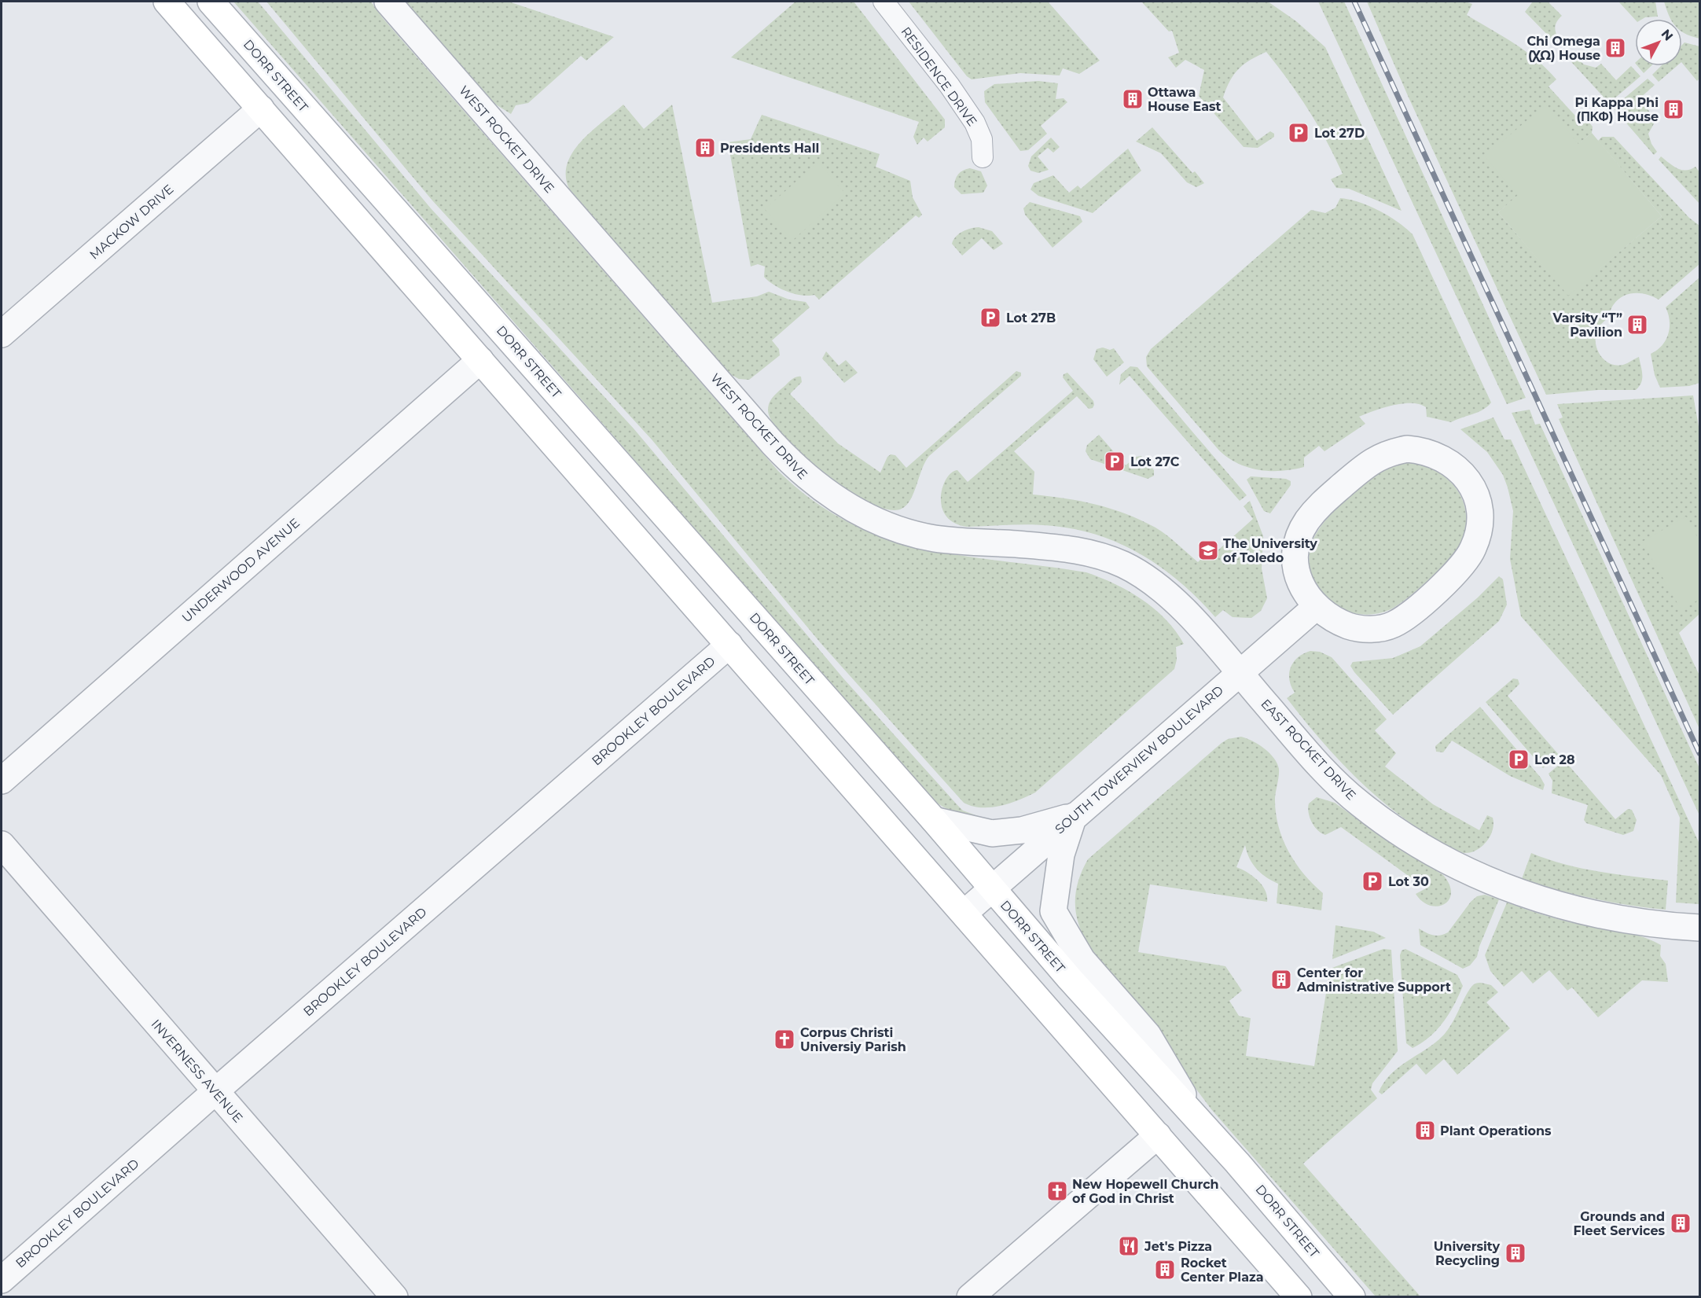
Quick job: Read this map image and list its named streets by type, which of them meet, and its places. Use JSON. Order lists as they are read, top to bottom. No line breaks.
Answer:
{"streets":{"main road":["DORR STREET"],"street":["RESIDENCE DRIVE","WEST ROCKET DRIVE","MACKOW DRIVE","UNDERWOOD AVENUE","BROOKLEY BOULEVARD","EAST ROCKET DRIVE","SOUTH TOWERVIEW BOULEVARD","INVERNESS AVENUE"]},"crossings":[["DORR STREET","SOUTH TOWERVIEW BOULEVARD"],["WEST ROCKET DRIVE","EAST ROCKET DRIVE"],["WEST ROCKET DRIVE","SOUTH TOWERVIEW BOULEVARD"],["BROOKLEY BOULEVARD","INVERNESS AVENUE"],["EAST ROCKET DRIVE","SOUTH TOWERVIEW BOULEVARD"]],"places":{"building":["Chi Omega (ΧΩ) House","Ottawa House East","Pi Kappa Phi (ΠΚΦ) House","Presidents Hall","Varsity “T” Pavilion","Center for Administrative Support","Plant Operations","Grounds and Fleet Services","University Recycling","Rocket Center Plaza"],"parking":["Lot 27D","Lot 27B","Lot 27C","Lot 28","Lot 30"],"school or university":["The University of Toledo"],"church":["Corpus Christi Universiy Parish","New Hopewell Church of God in Christ"],"restaurant":["Jet's Pizza"]},"north":"top right"}
